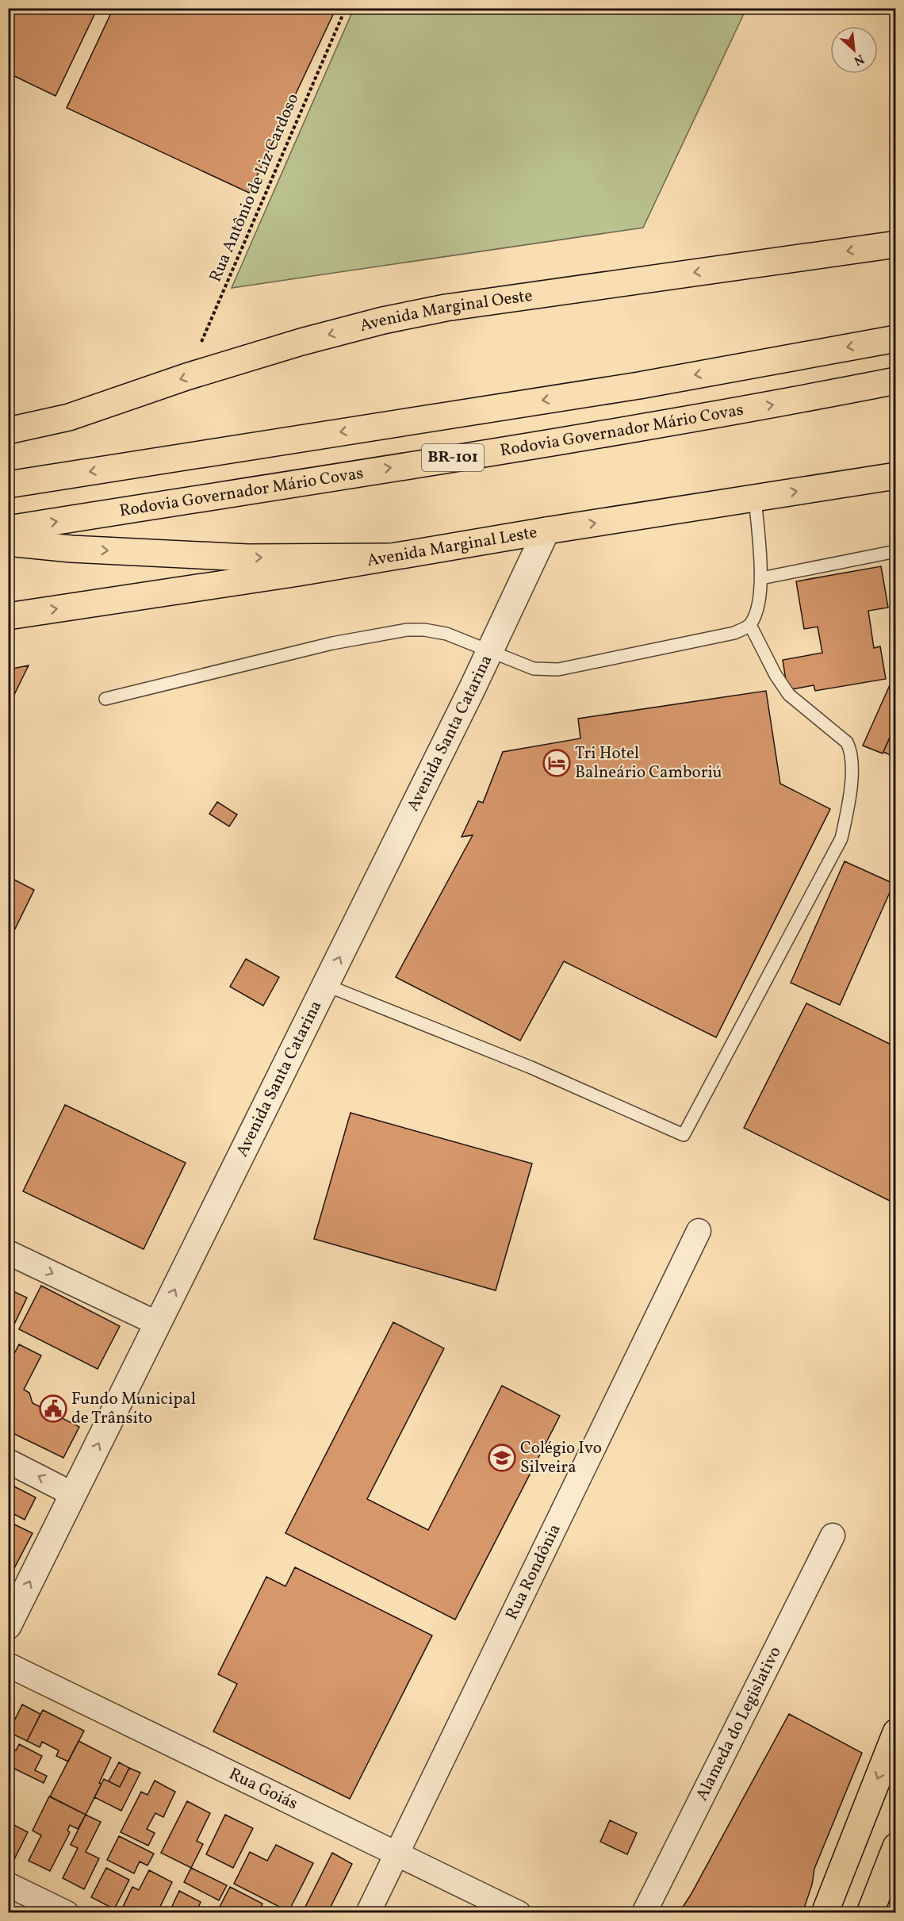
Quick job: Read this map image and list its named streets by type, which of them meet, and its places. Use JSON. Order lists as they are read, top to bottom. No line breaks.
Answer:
{"streets":{"main road":["Avenida Marginal Oeste","Rodovia Governador Mário Covas","BR-101","Avenida Marginal Leste"],"street":["Avenida Santa Catarina","Rua Rondônia","Alameda do Legislativo","Rua Goiás"],"path":["Rua Antônio de Liz Cardoso"]},"crossings":[["Rua Antônio de Liz Cardoso","Avenida Marginal Oeste"],["Avenida Marginal Leste","Avenida Santa Catarina"],["Rua Rondônia","Rua Goiás"]],"one_way":["Avenida Santa Catarina"],"places":{"hotel":["Tri Hotel Balneário Camboriú"],"public building":["Fundo Municipal de Trânsito"],"school or university":["Colégio Ivo Silveira"]},"north":"bottom right"}
